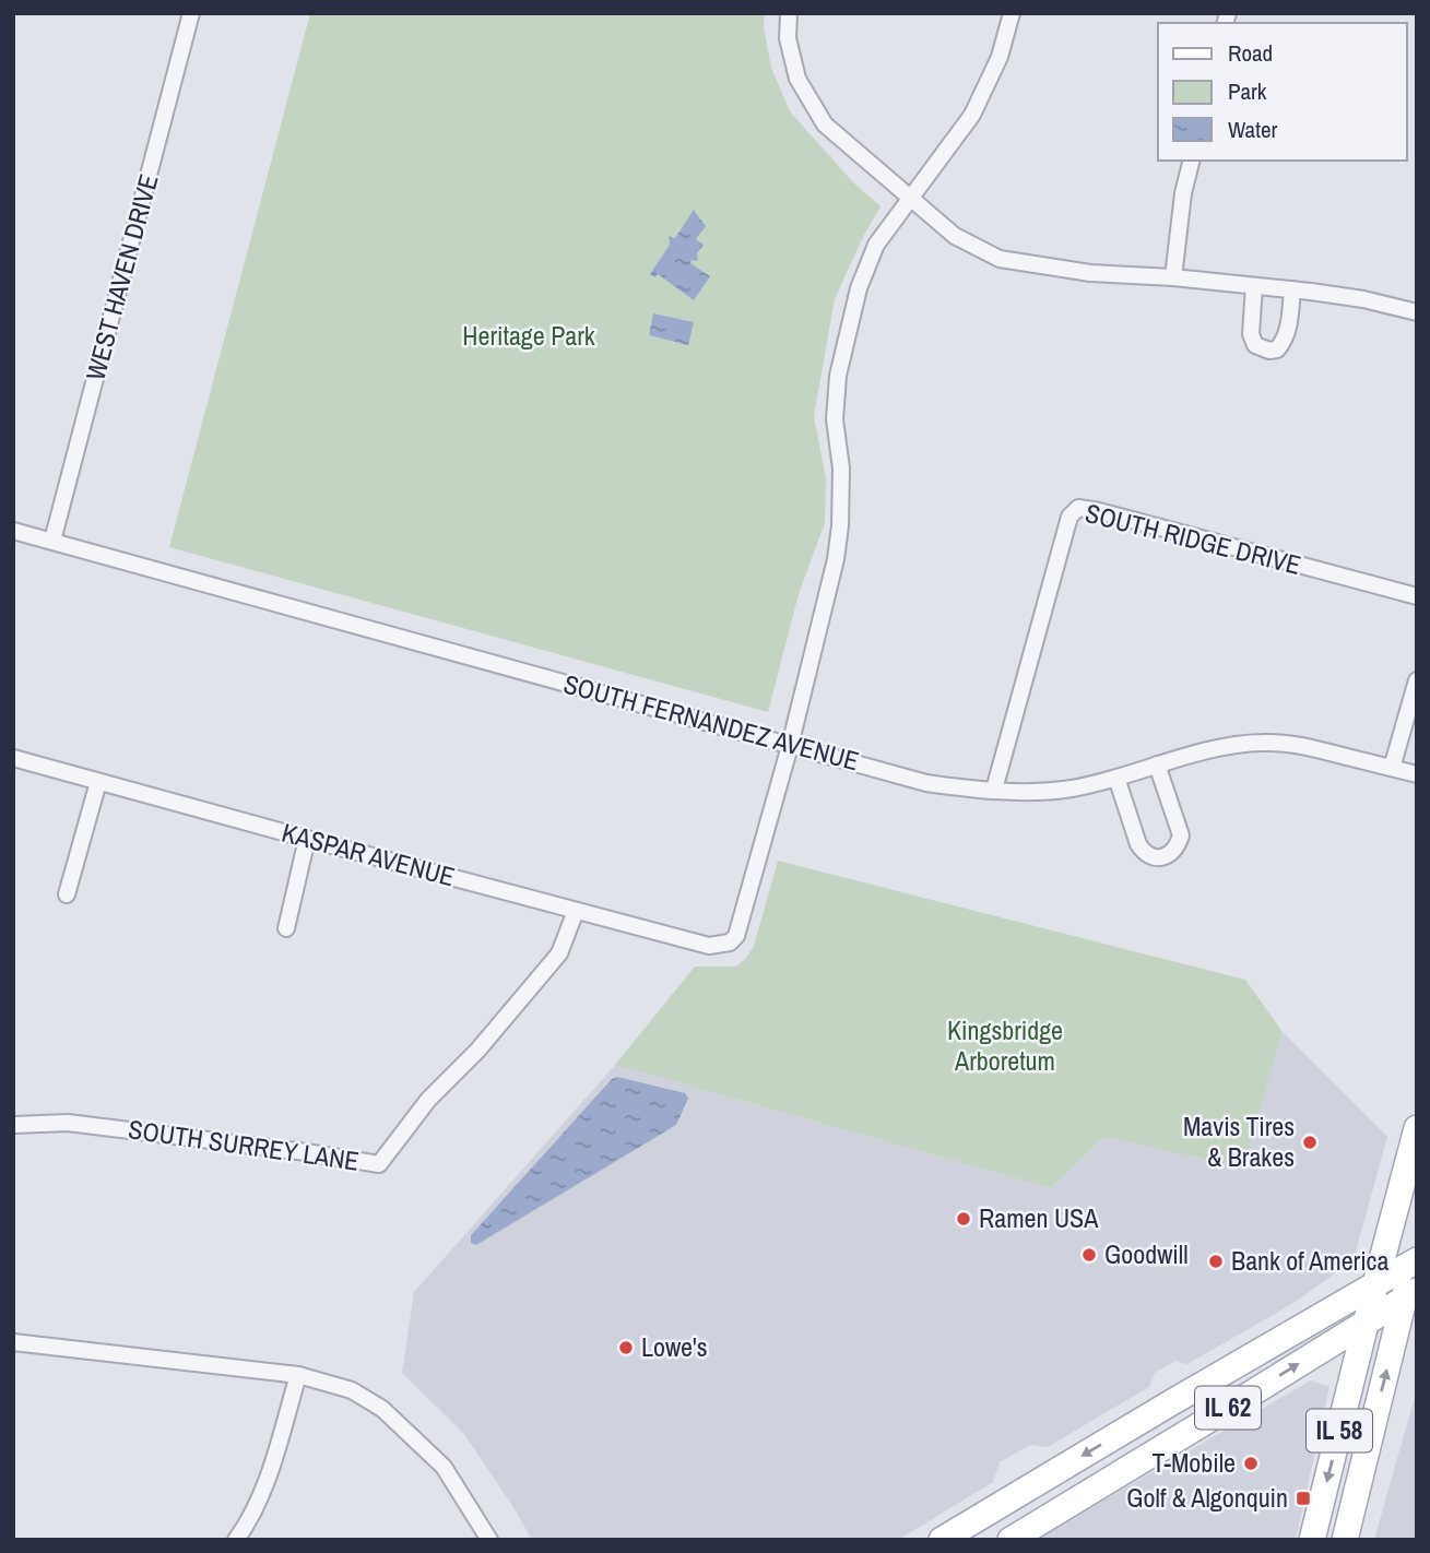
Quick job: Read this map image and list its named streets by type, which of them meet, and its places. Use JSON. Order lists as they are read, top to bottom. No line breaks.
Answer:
{"streets":{"main road":["IL 62","IL 58"],"street":["WEST HAVEN DRIVE","SOUTH RIDGE DRIVE","SOUTH FERNANDEZ AVENUE","KASPAR AVENUE","SOUTH SURREY LANE"]},"crossings":[["WEST HAVEN DRIVE","SOUTH FERNANDEZ AVENUE"],["SOUTH RIDGE DRIVE","SOUTH FERNANDEZ AVENUE"],["SOUTH FERNANDEZ AVENUE","KASPAR AVENUE"],["KASPAR AVENUE","SOUTH SURREY LANE"],["IL 62","IL 58"]],"parks":["Heritage Park","Kingsbridge Arboretum"],"places":{"other":["Mavis Tires & Brakes","Ramen USA","Goodwill","Bank of America","Lowe's","T-Mobile"],"transit":["Golf & Algonquin"]},"legend":["Road","Park","Water"]}
